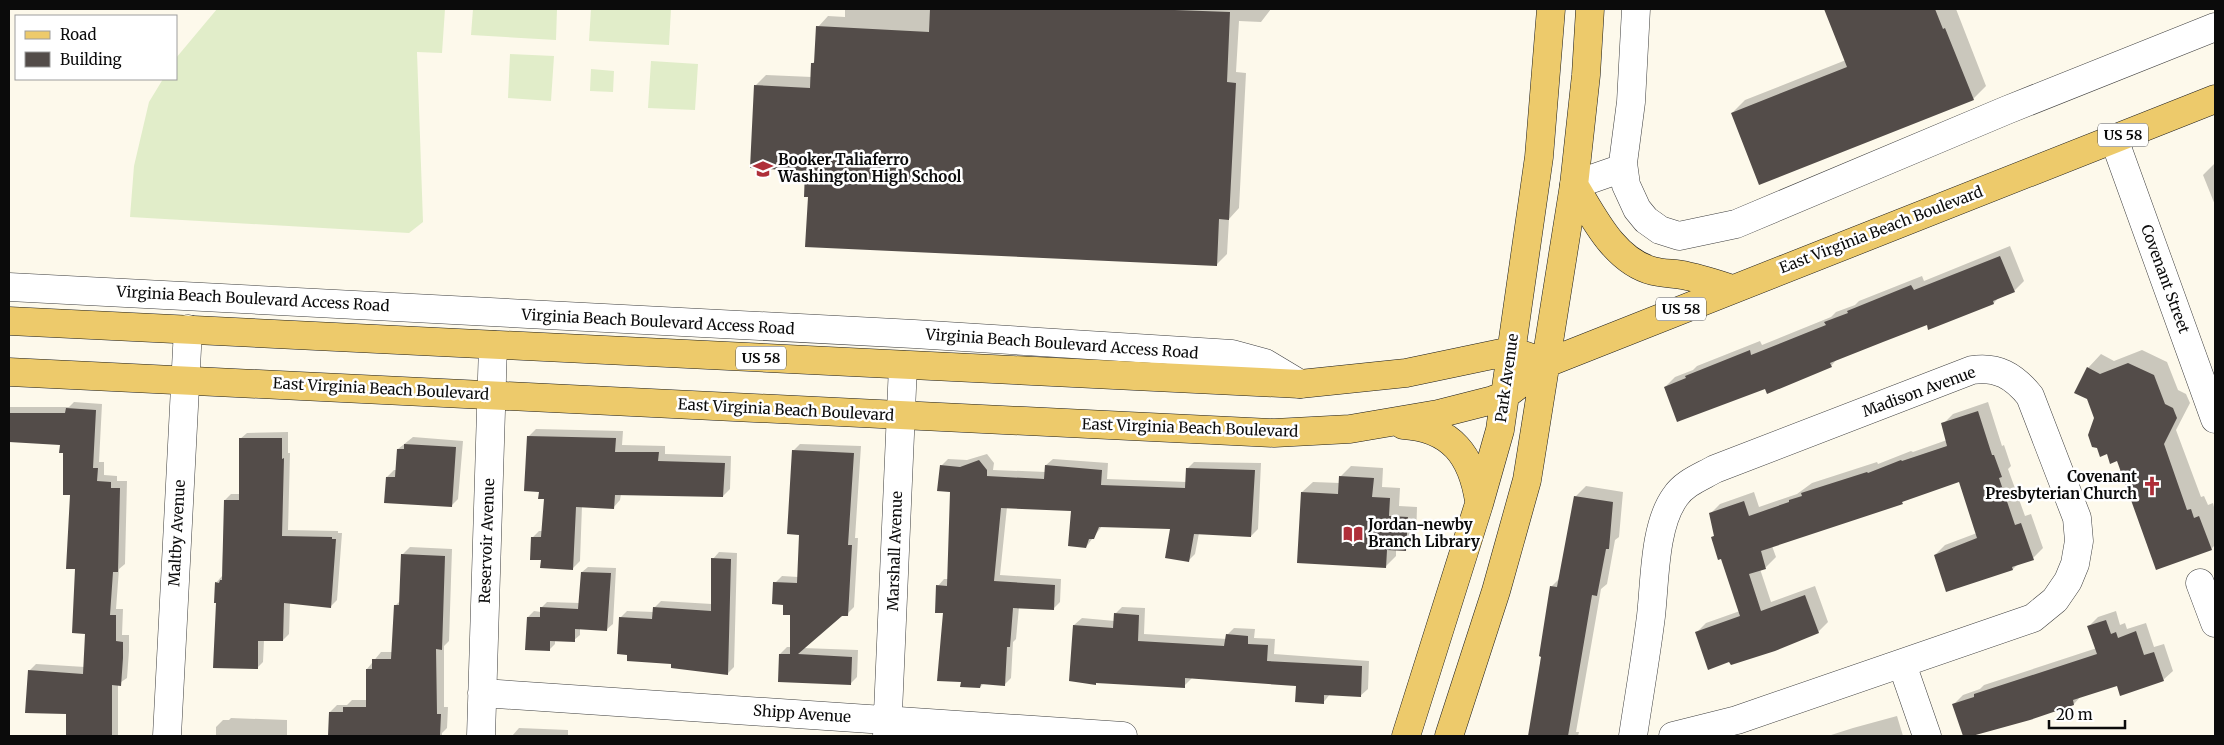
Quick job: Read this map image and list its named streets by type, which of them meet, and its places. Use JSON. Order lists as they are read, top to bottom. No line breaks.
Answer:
{"streets":{"main road":["US 58","East Virginia Beach Boulevard","Park Avenue"],"street":["Covenant Street","Virginia Beach Boulevard Access Road","Madison Avenue","Maltby Avenue","Reservoir Avenue","Marshall Avenue","Shipp Avenue"]},"crossings":[["US 58","Virginia Beach Boulevard Access Road"],["US 58","Park Avenue"],["US 58","Maltby Avenue"],["US 58","Reservoir Avenue"],["US 58","Marshall Avenue"],["East Virginia Beach Boulevard","Covenant Street"],["East Virginia Beach Boulevard","Park Avenue"],["East Virginia Beach Boulevard","Maltby Avenue"],["East Virginia Beach Boulevard","Reservoir Avenue"],["East Virginia Beach Boulevard","Marshall Avenue"],["Reservoir Avenue","Shipp Avenue"],["Marshall Avenue","Shipp Avenue"]],"places":{"school or university":["Booker Taliaferro Washington High School"],"church":["Covenant Presbyterian Church"],"library":["Jordan-newby Branch Library"]},"legend":["Road","Building"],"scale_bar":"20 m"}
